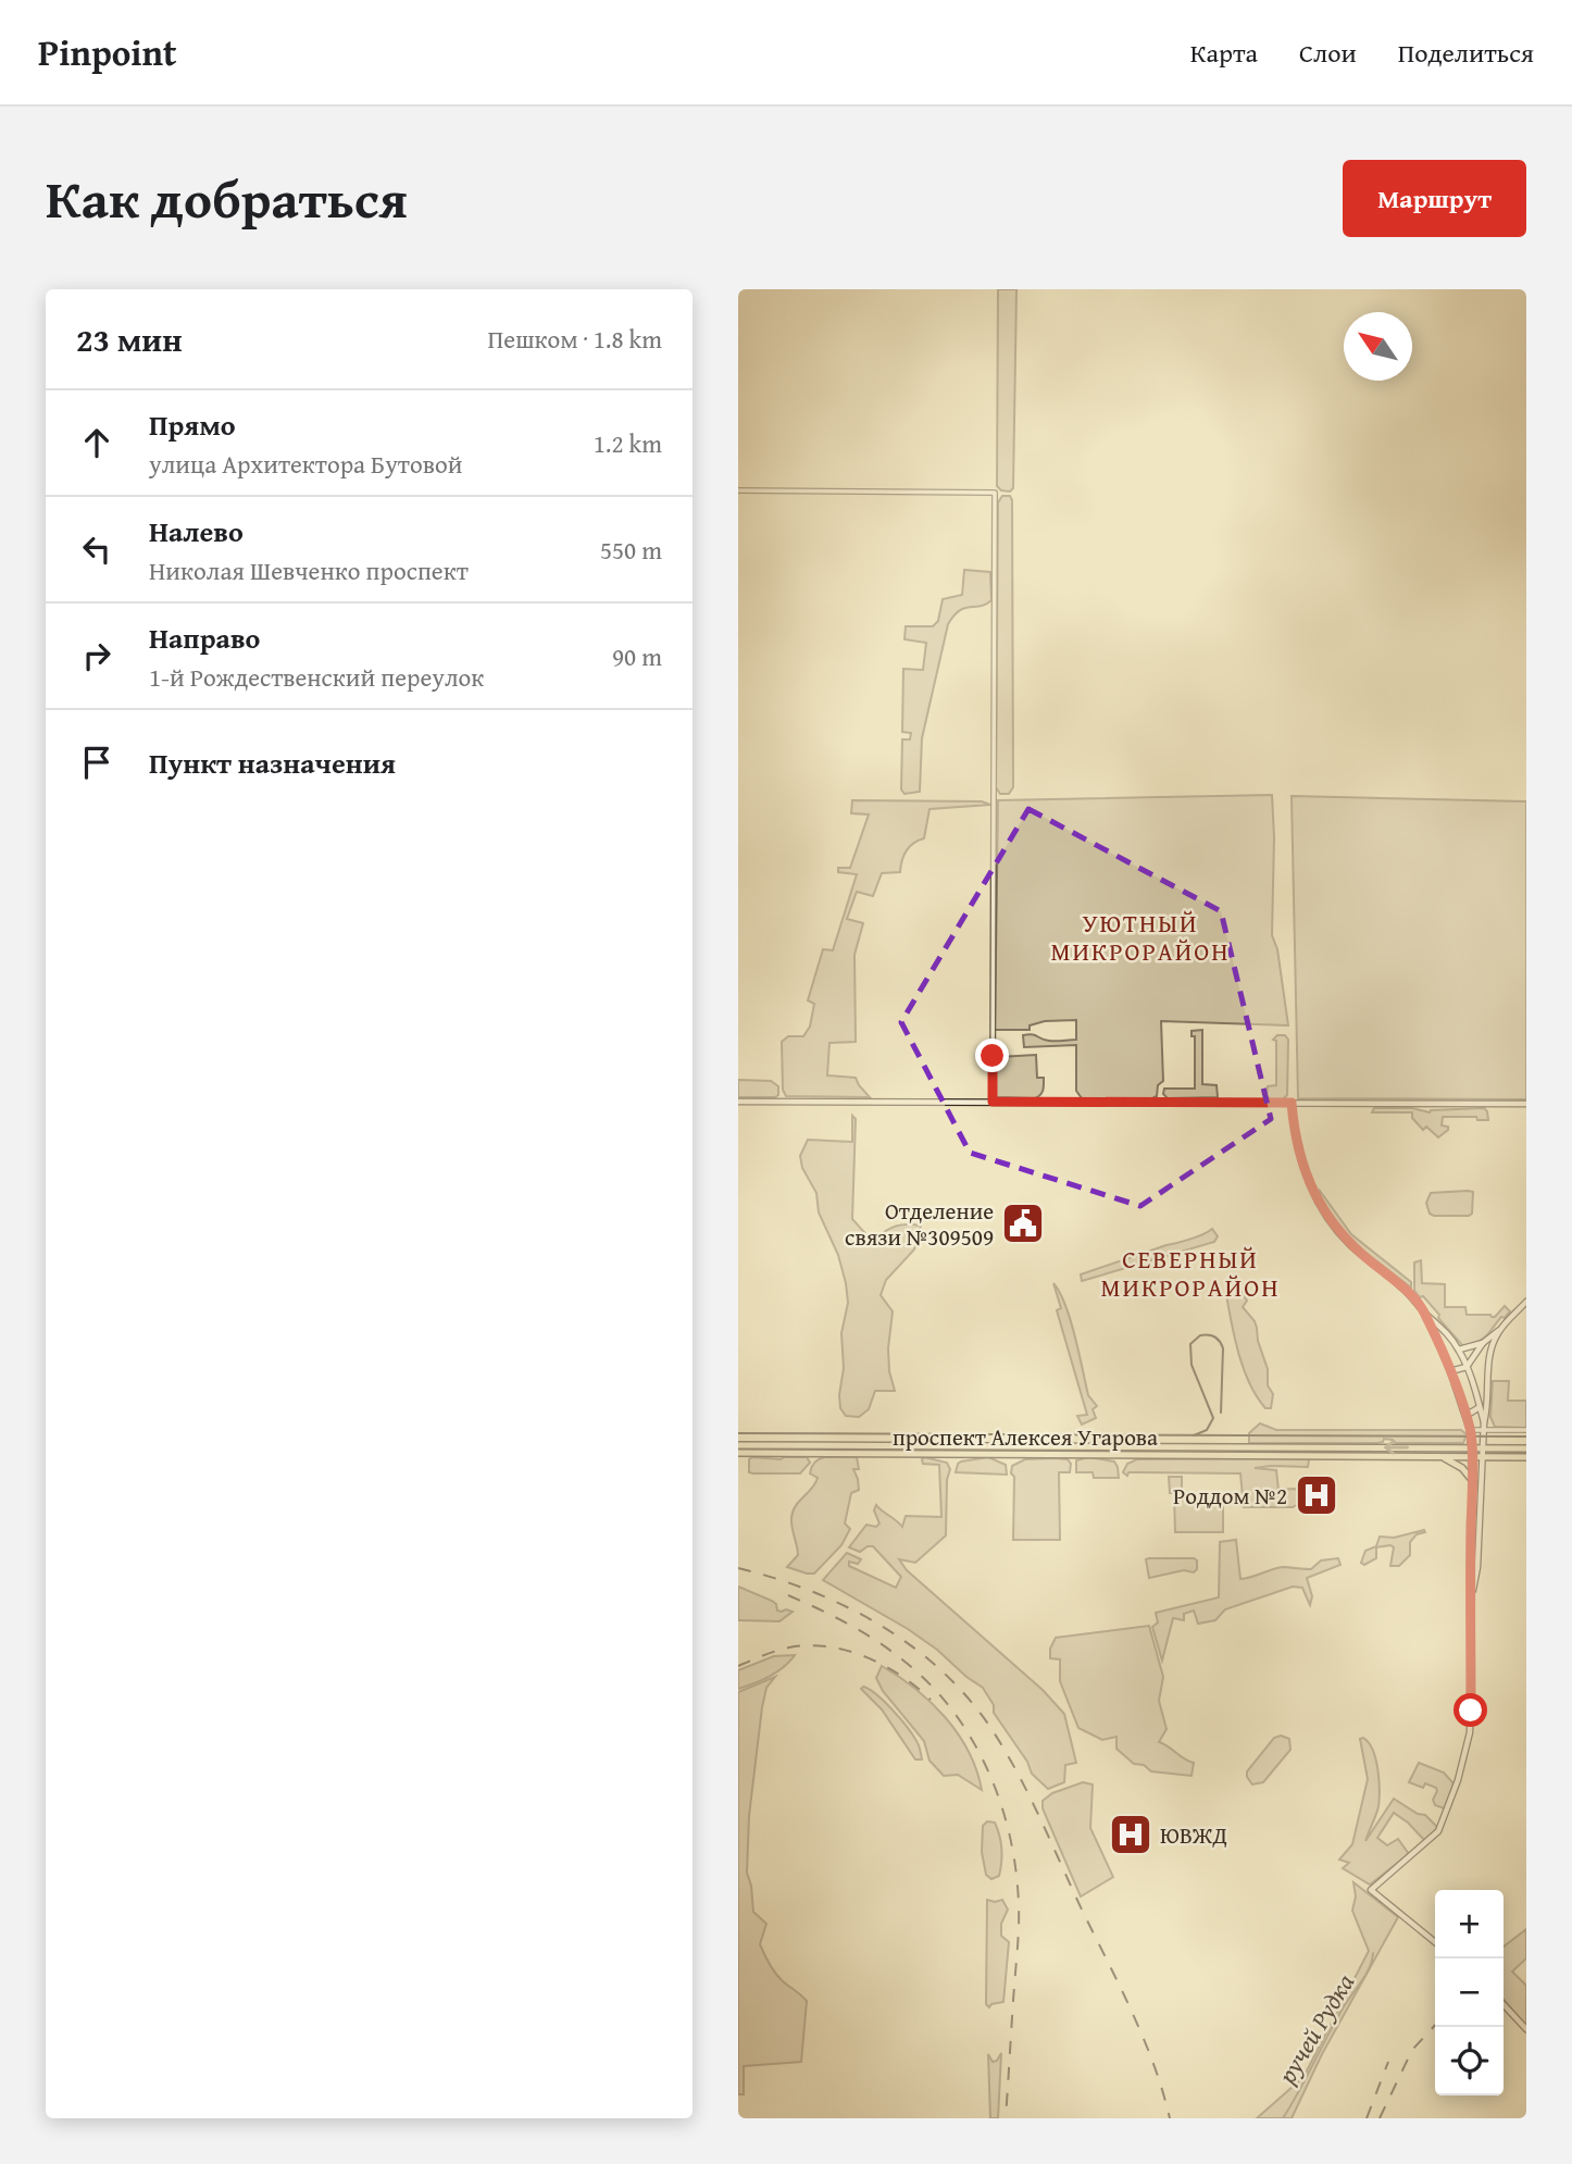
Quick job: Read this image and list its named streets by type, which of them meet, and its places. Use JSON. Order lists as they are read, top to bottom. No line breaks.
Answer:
{"streets":{"main road":["проспект Алексея Угарова"]},"districts":["УЮТНЫЙ МИКРОРАЙОН","СЕВЕРНЫЙ МИКРОРАЙОН"],"water":["ручей Рудка"],"places":{"public building":["Отделение связи №309509"],"hospital":["Роддом №2","ЮВЖД"]},"north":"top left","page":{"header":"Pinpoint","nav":["Карта","Слои","Поделиться"],"title":"Как добраться","buttons":"Маршрут","heading":["23 мин","Пешком · 1.8 km"],"list":[["Прямо","улица Архитектора Бутовой","1.2 km"],["Налево","Николая Шевченко проспект","550 m"],["Направо","1-й Рождественский переулок","90 m"],"Пункт назначения"],"map_buttons":["+","−"]}}
